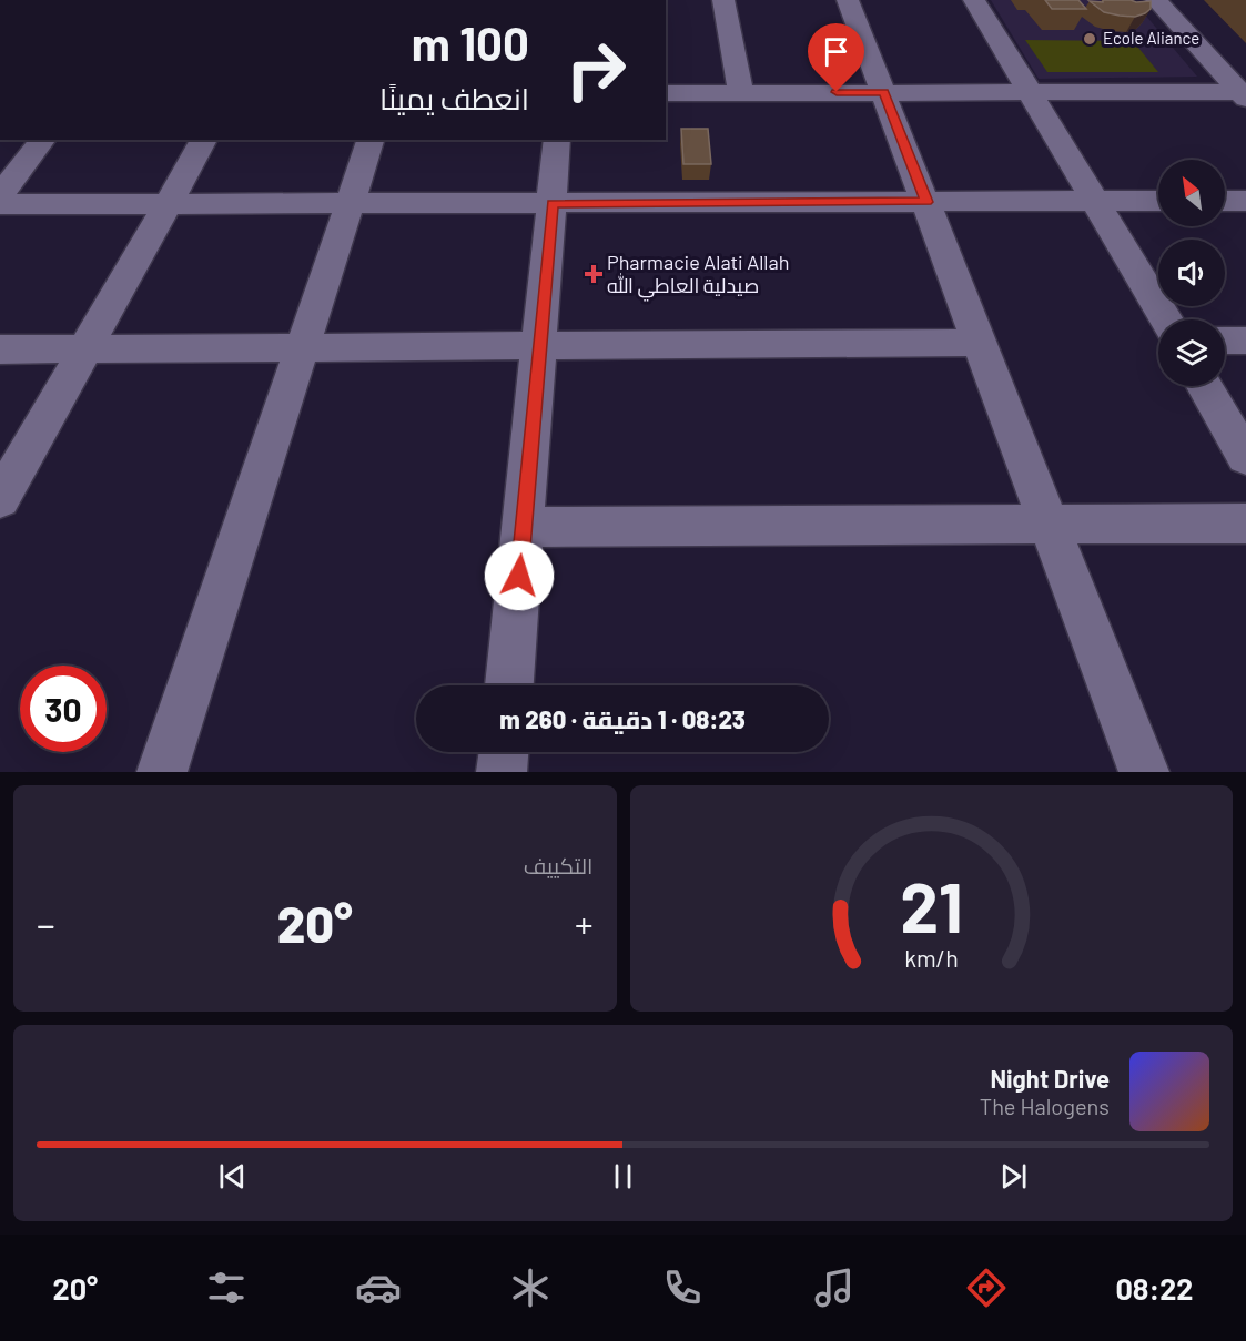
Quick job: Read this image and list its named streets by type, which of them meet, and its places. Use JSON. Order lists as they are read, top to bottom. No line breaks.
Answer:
{"places":{"other":["Ecole Aliance"],"health":["Pharmacie Alati Allah صيدلية العاطي الله"]},"north":"top left","page":{"turn":["100 m","انعطف يمينًا"],"limit":"30","trip":"08:23 · 1 دقيقة · 260 m","tile":"التكييف","heat":["−","20°","+"],"song":["Night Drive","The Halogens"],"tabs":["08:22","20°"],"gauge":["21","km/h"]}}
